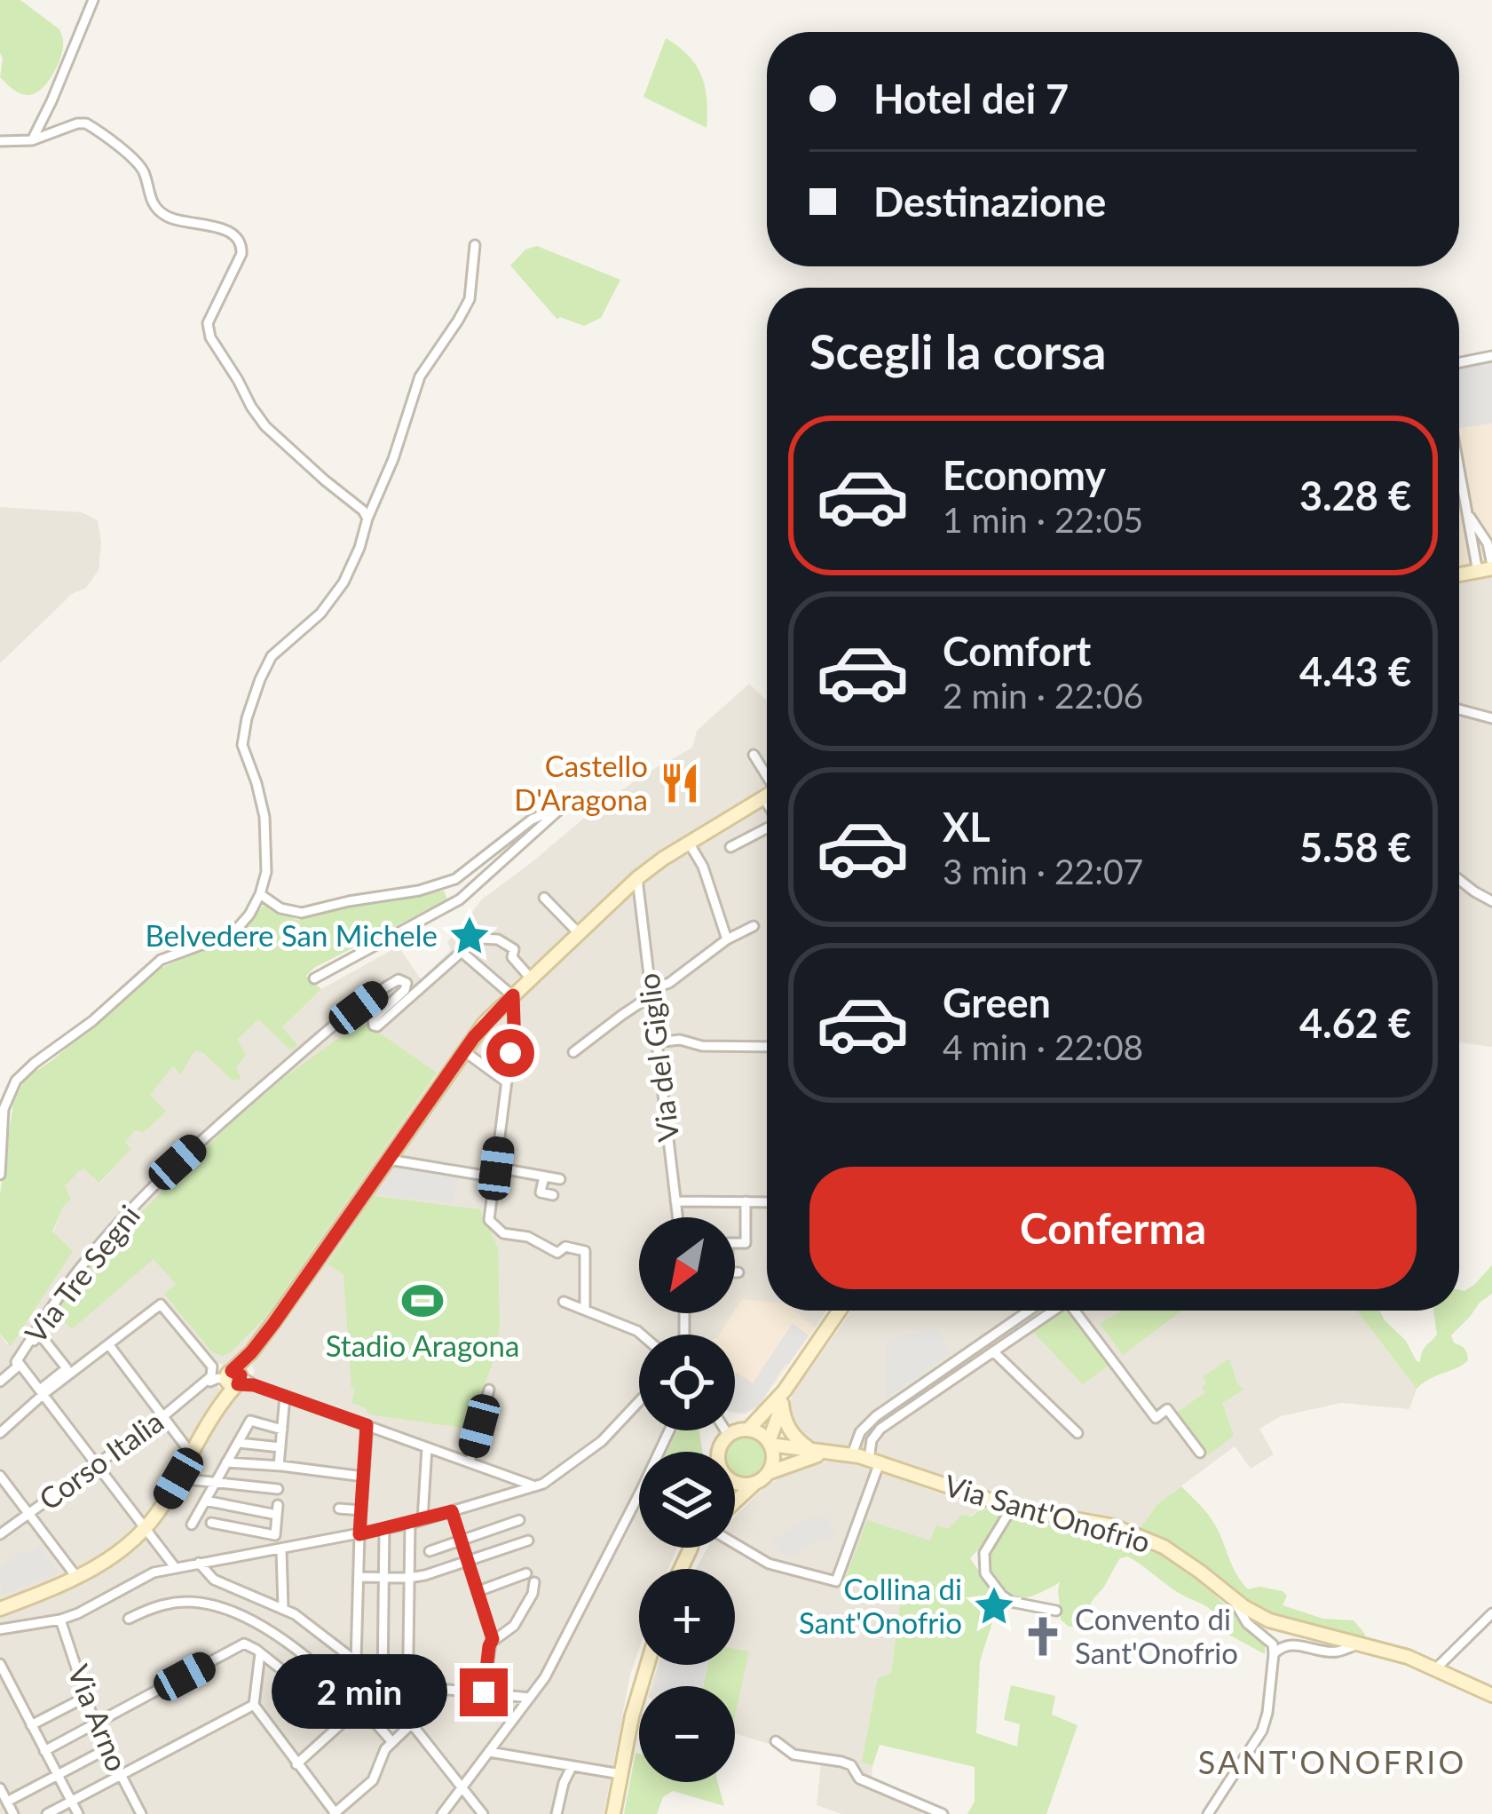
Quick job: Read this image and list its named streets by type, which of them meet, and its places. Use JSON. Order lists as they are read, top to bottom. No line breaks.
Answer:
{"streets":{"street":["Via del Giglio","Via Tre Segni","Corso Italia","Via Sant'Onofrio","Via Arno"]},"districts":["SANT'ONOFRIO"],"places":{"restaurant":["Castello D'Aragona"],"place":["Belvedere San Michele","Collina di Sant'Onofrio"],"sports":["Stadio Aragona"],"church":["Convento di Sant'Onofrio"]},"north":"bottom left","page":{"banner":["Hotel dei 7","Destinazione"],"heading":"Scegli la corsa","list":[{"name":"Economy","note":"1 min · 22:05","value":"3.28 €"},{"name":"Comfort","note":"2 min · 22:06","value":"4.43 €"},{"name":"XL","note":"3 min · 22:07","value":"5.58 €"},{"name":"Green","note":"4 min · 22:08","value":"4.62 €"}],"buttons":"Conferma","map_buttons":["+","−"],"bubble":"2 min"}}
